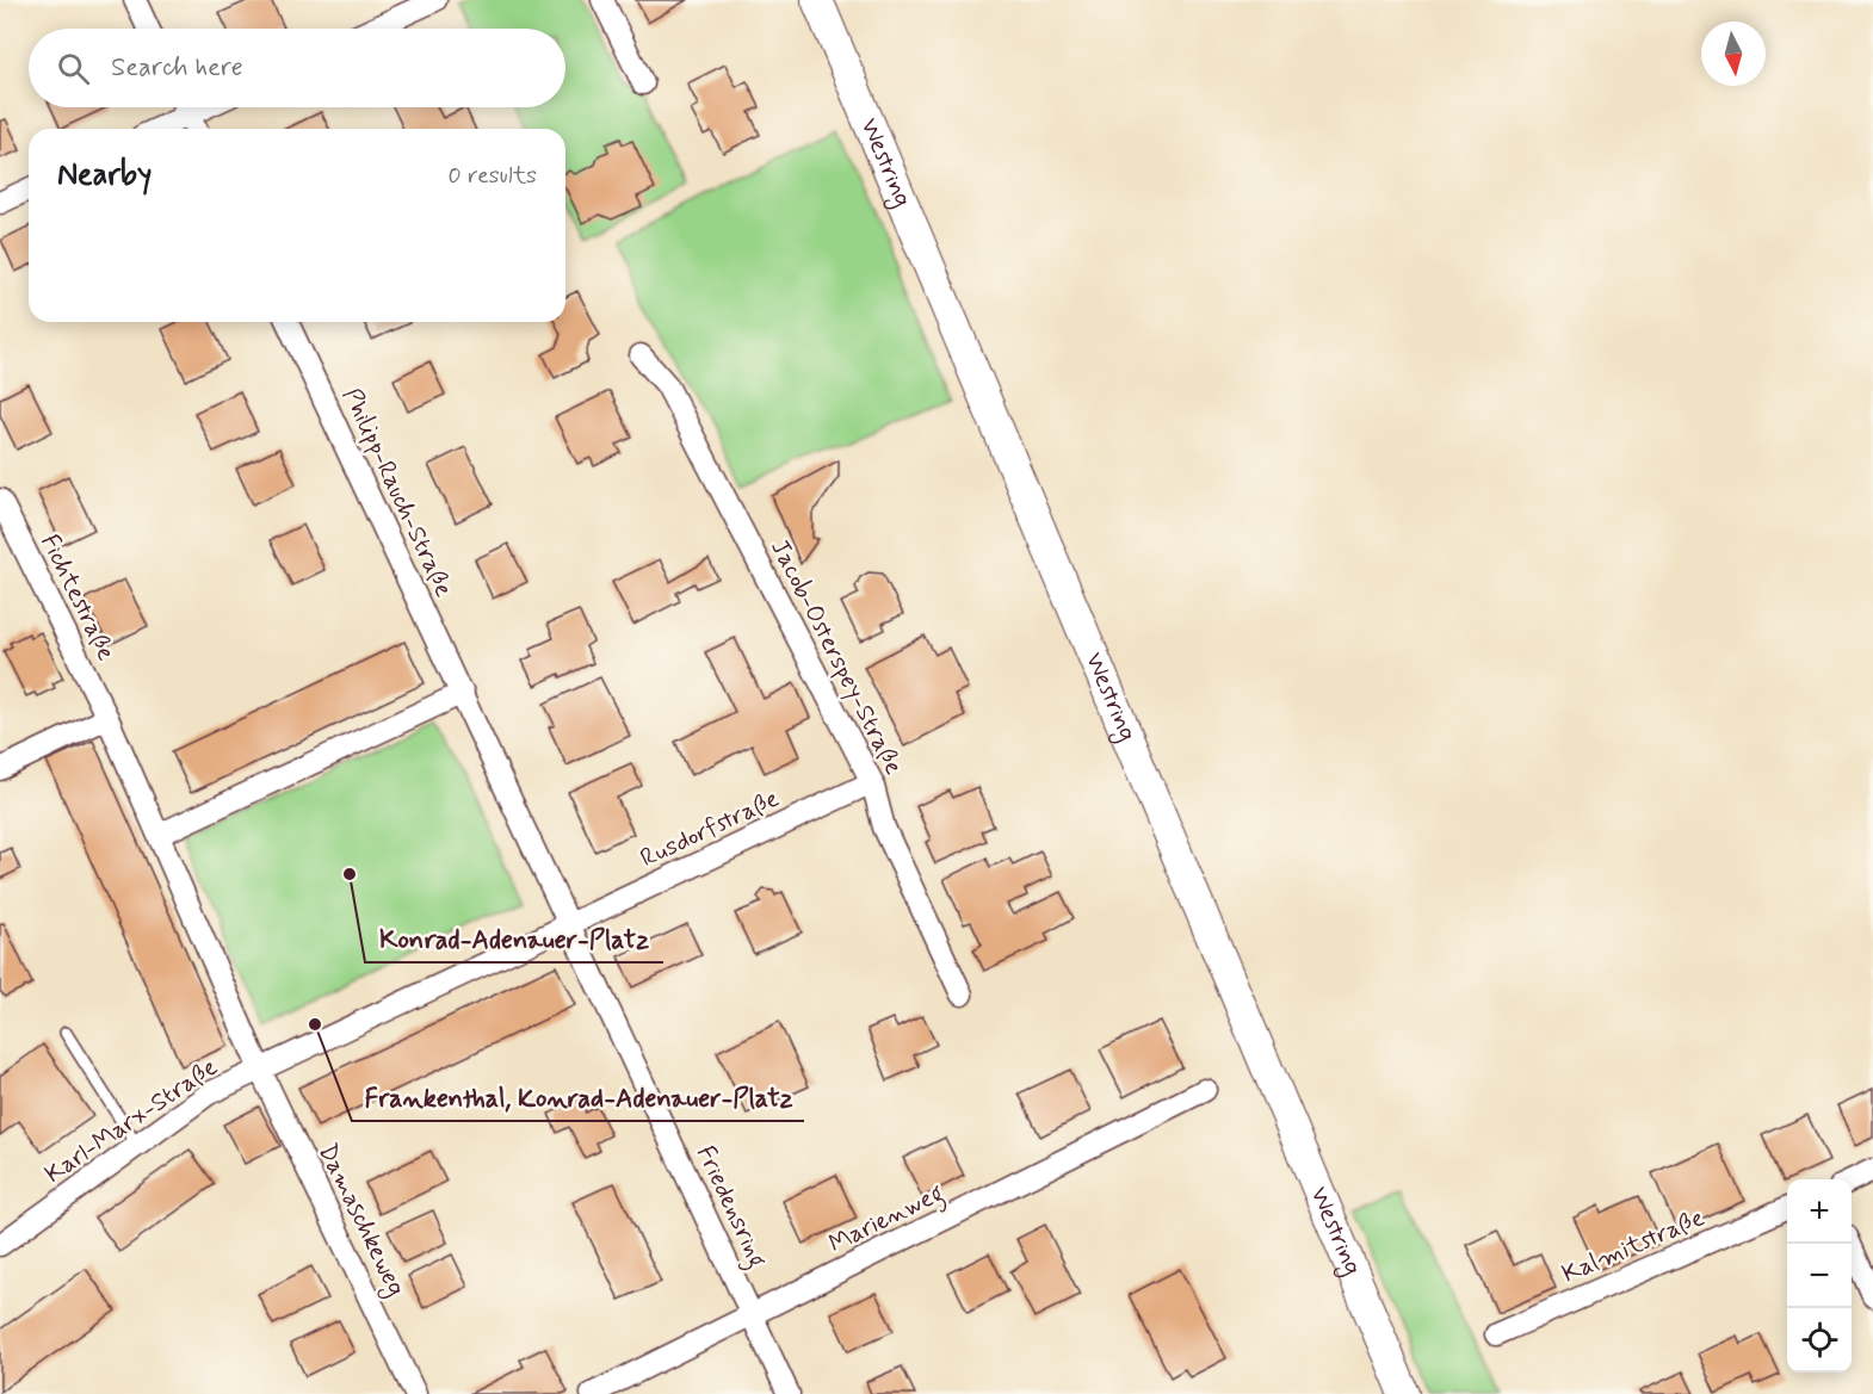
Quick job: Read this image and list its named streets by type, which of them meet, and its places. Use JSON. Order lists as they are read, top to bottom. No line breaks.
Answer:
{"streets":{"main road":["Westring"],"street":["Philipp-Rauch-Straße","Fichtestraße","Jacob-Osterspey-Straße","Rusdorfstraße","Karl-Marx-Straße","Friedensring","Marienweg","Damaschkeweg","Kalmitstraße"]},"crossings":[["Philipp-Rauch-Straße","Friedensring"],["Fichtestraße","Damaschkeweg"],["Jacob-Osterspey-Straße","Rusdorfstraße"],["Rusdorfstraße","Karl-Marx-Straße"],["Rusdorfstraße","Friedensring"],["Rusdorfstraße","Damaschkeweg"],["Karl-Marx-Straße","Damaschkeweg"],["Friedensring","Marienweg"]],"places":["Konrad-Adenauer-Platz","Frankenthal, Konrad-Adenauer-Platz"],"north":"bottom","page":{"search":"Search here","heading":["Nearby","0 results"],"map_buttons":["+","−"]}}
